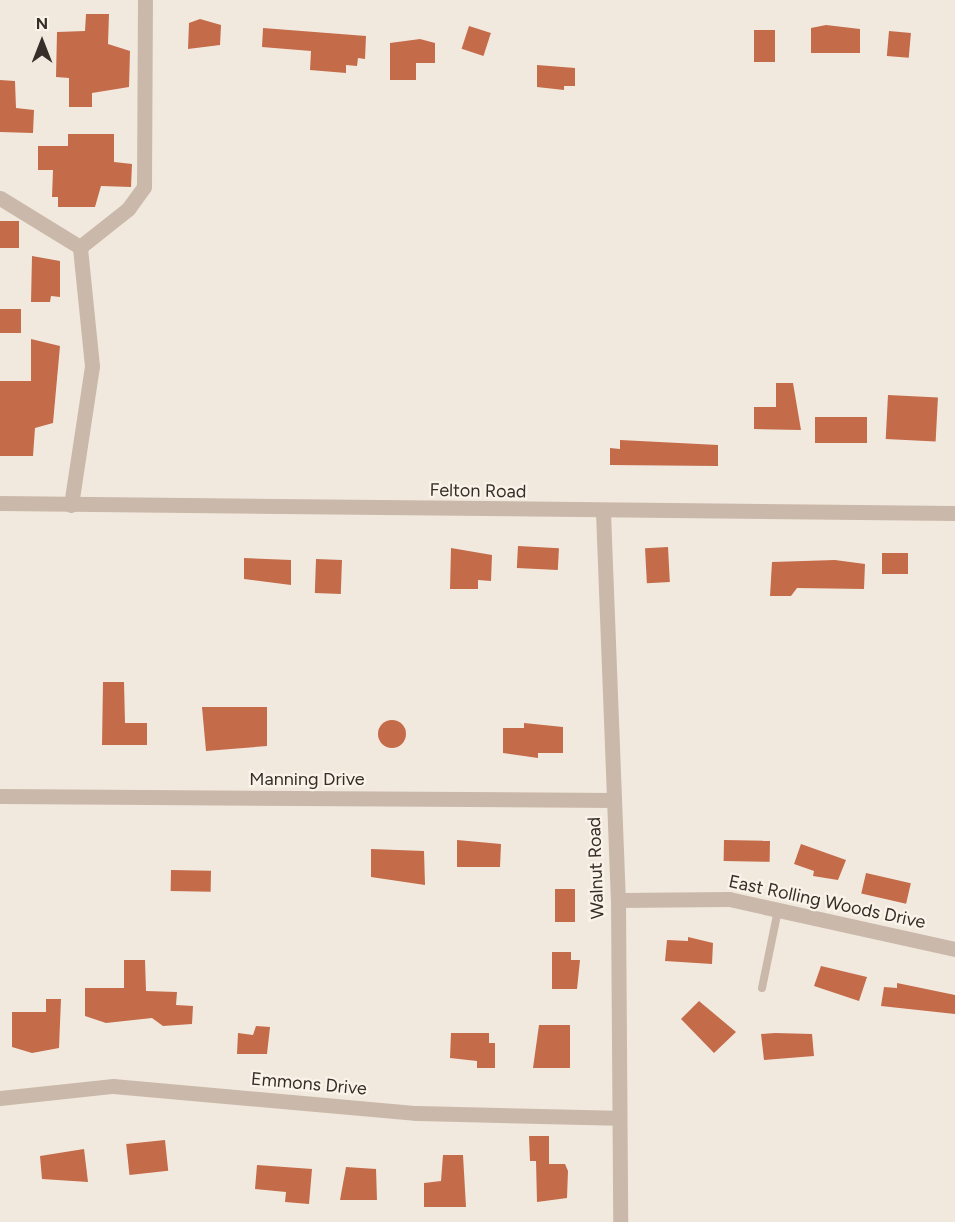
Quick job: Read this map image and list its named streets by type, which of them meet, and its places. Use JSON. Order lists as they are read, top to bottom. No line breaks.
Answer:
{"streets":{"street":["Felton Road","Manning Drive","Walnut Road","East Rolling Woods Drive","Emmons Drive"]},"crossings":[["Felton Road","Walnut Road"],["Manning Drive","Walnut Road"],["Walnut Road","East Rolling Woods Drive"],["Walnut Road","Emmons Drive"]],"north":"top"}
